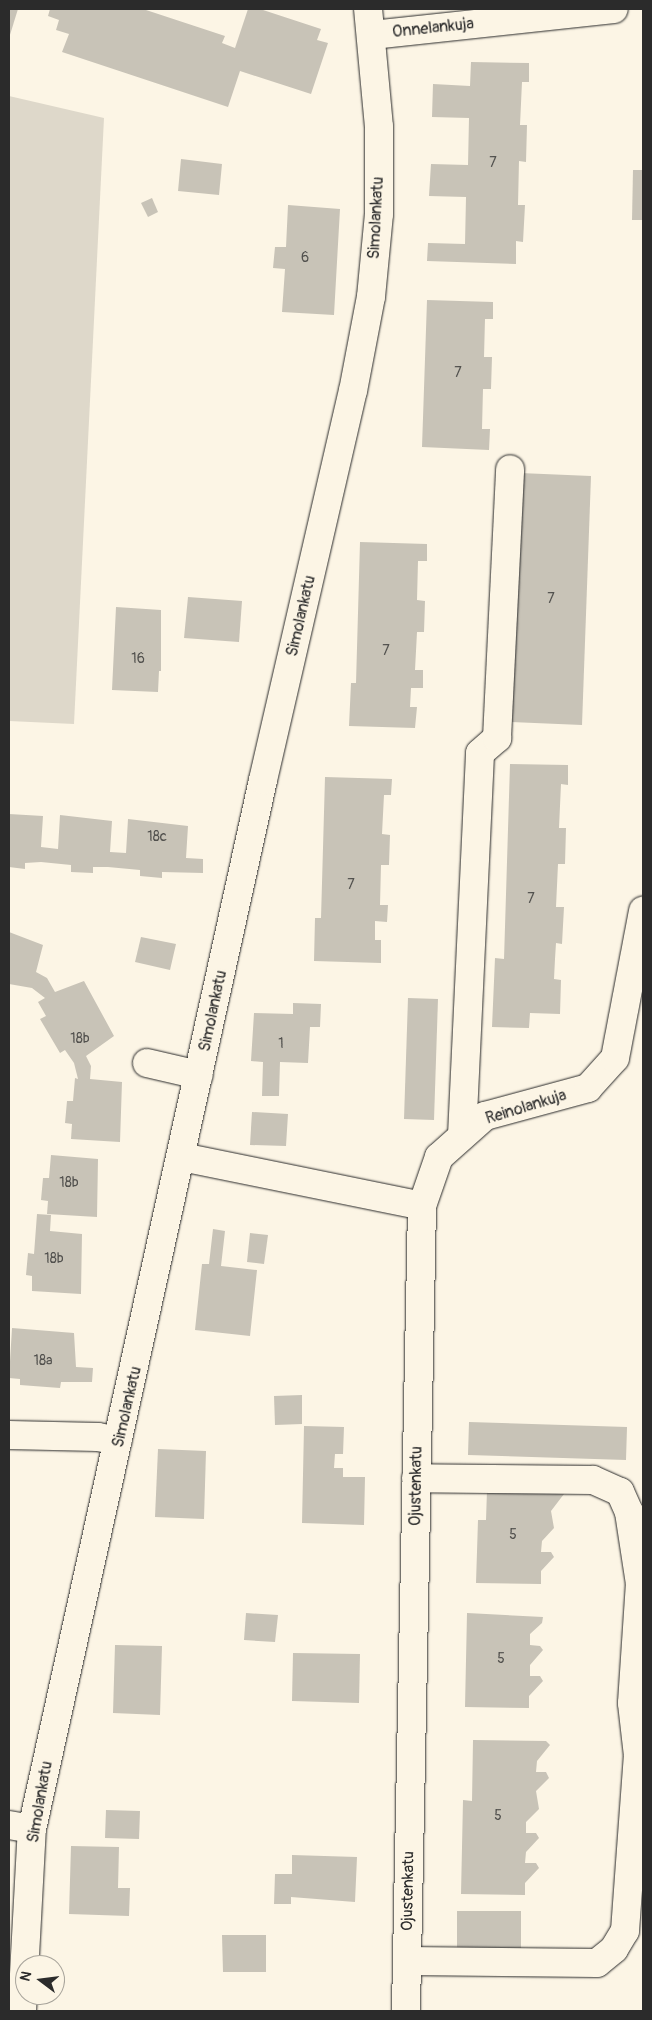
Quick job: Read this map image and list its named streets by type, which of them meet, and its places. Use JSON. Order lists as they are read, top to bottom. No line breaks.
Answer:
{"streets":{"street":["Onnelankuja","Simolankatu","Reinolankuja","Ojustenkatu"]},"crossings":[["Onnelankuja","Simolankatu"],["Reinolankuja","Ojustenkatu"]],"house_numbers":["7","6","7","7","7","16","18c","7","7","18b","1","18b","18b","18a","5","5","5"],"north":"left"}
